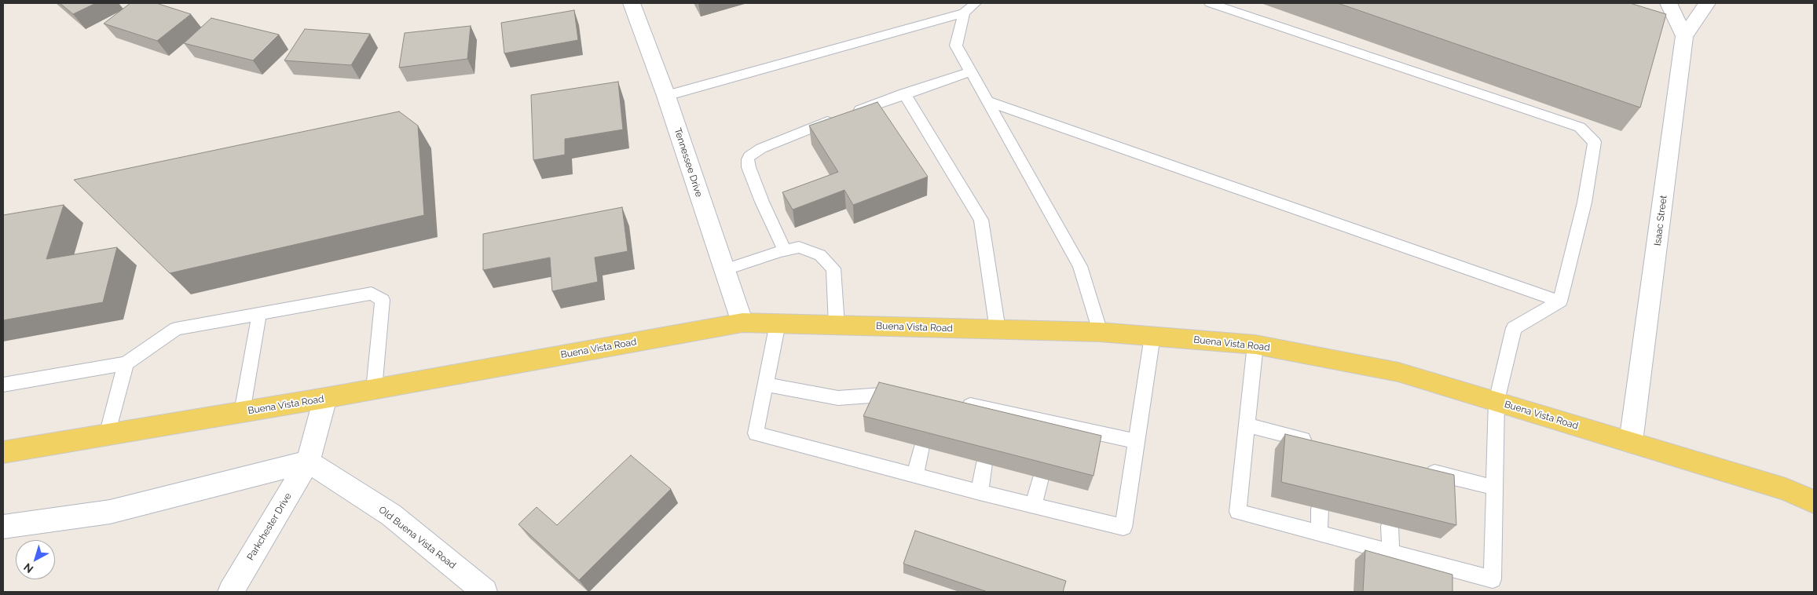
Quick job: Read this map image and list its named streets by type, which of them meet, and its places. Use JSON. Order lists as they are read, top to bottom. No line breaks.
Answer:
{"streets":{"main road":["Buena Vista Road"],"street":["Tennessee Drive","Isaac Street","Parkchester Drive","Old Buena Vista Road"]},"crossings":[["Tennessee Drive","Buena Vista Road"],["Isaac Street","Buena Vista Road"],["Buena Vista Road","Parkchester Drive"],["Parkchester Drive","Old Buena Vista Road"]],"north":"bottom left"}
